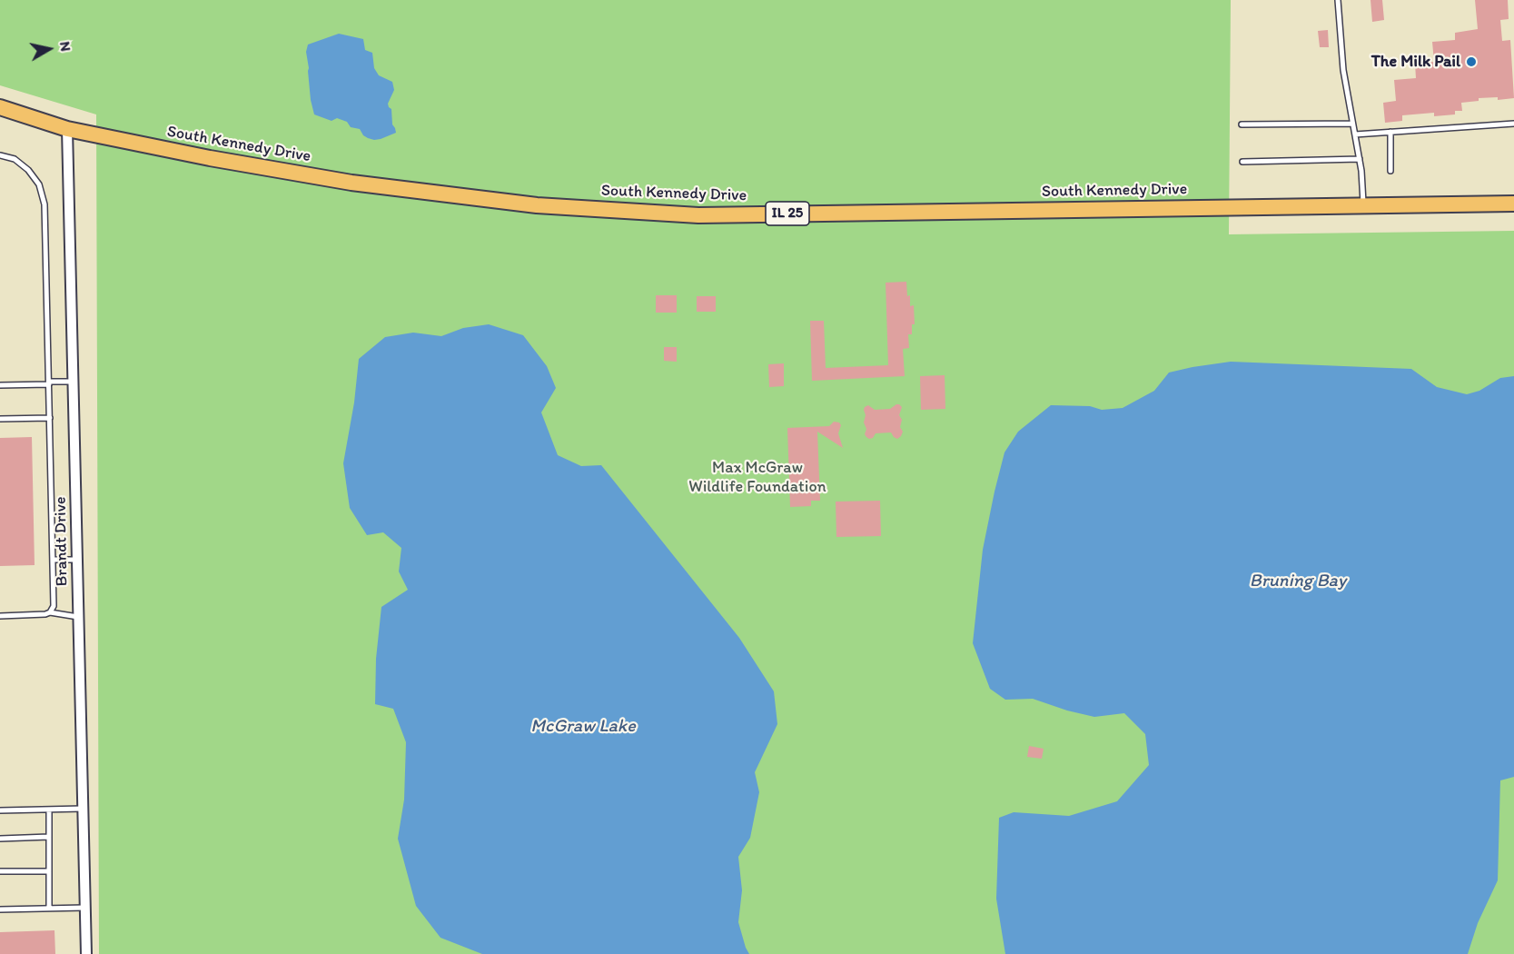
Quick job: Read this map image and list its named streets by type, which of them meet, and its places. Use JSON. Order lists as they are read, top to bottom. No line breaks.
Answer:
{"streets":{"main road":["South Kennedy Drive","IL 25"],"street":["Brandt Drive"]},"crossings":[["South Kennedy Drive","IL 25"],["South Kennedy Drive","Brandt Drive"],["IL 25","Brandt Drive"]],"water":["Bruning Bay","McGraw Lake"],"parks":["Max McGraw Wildlife Foundation"],"places":["The Milk Pail"],"north":"right"}
